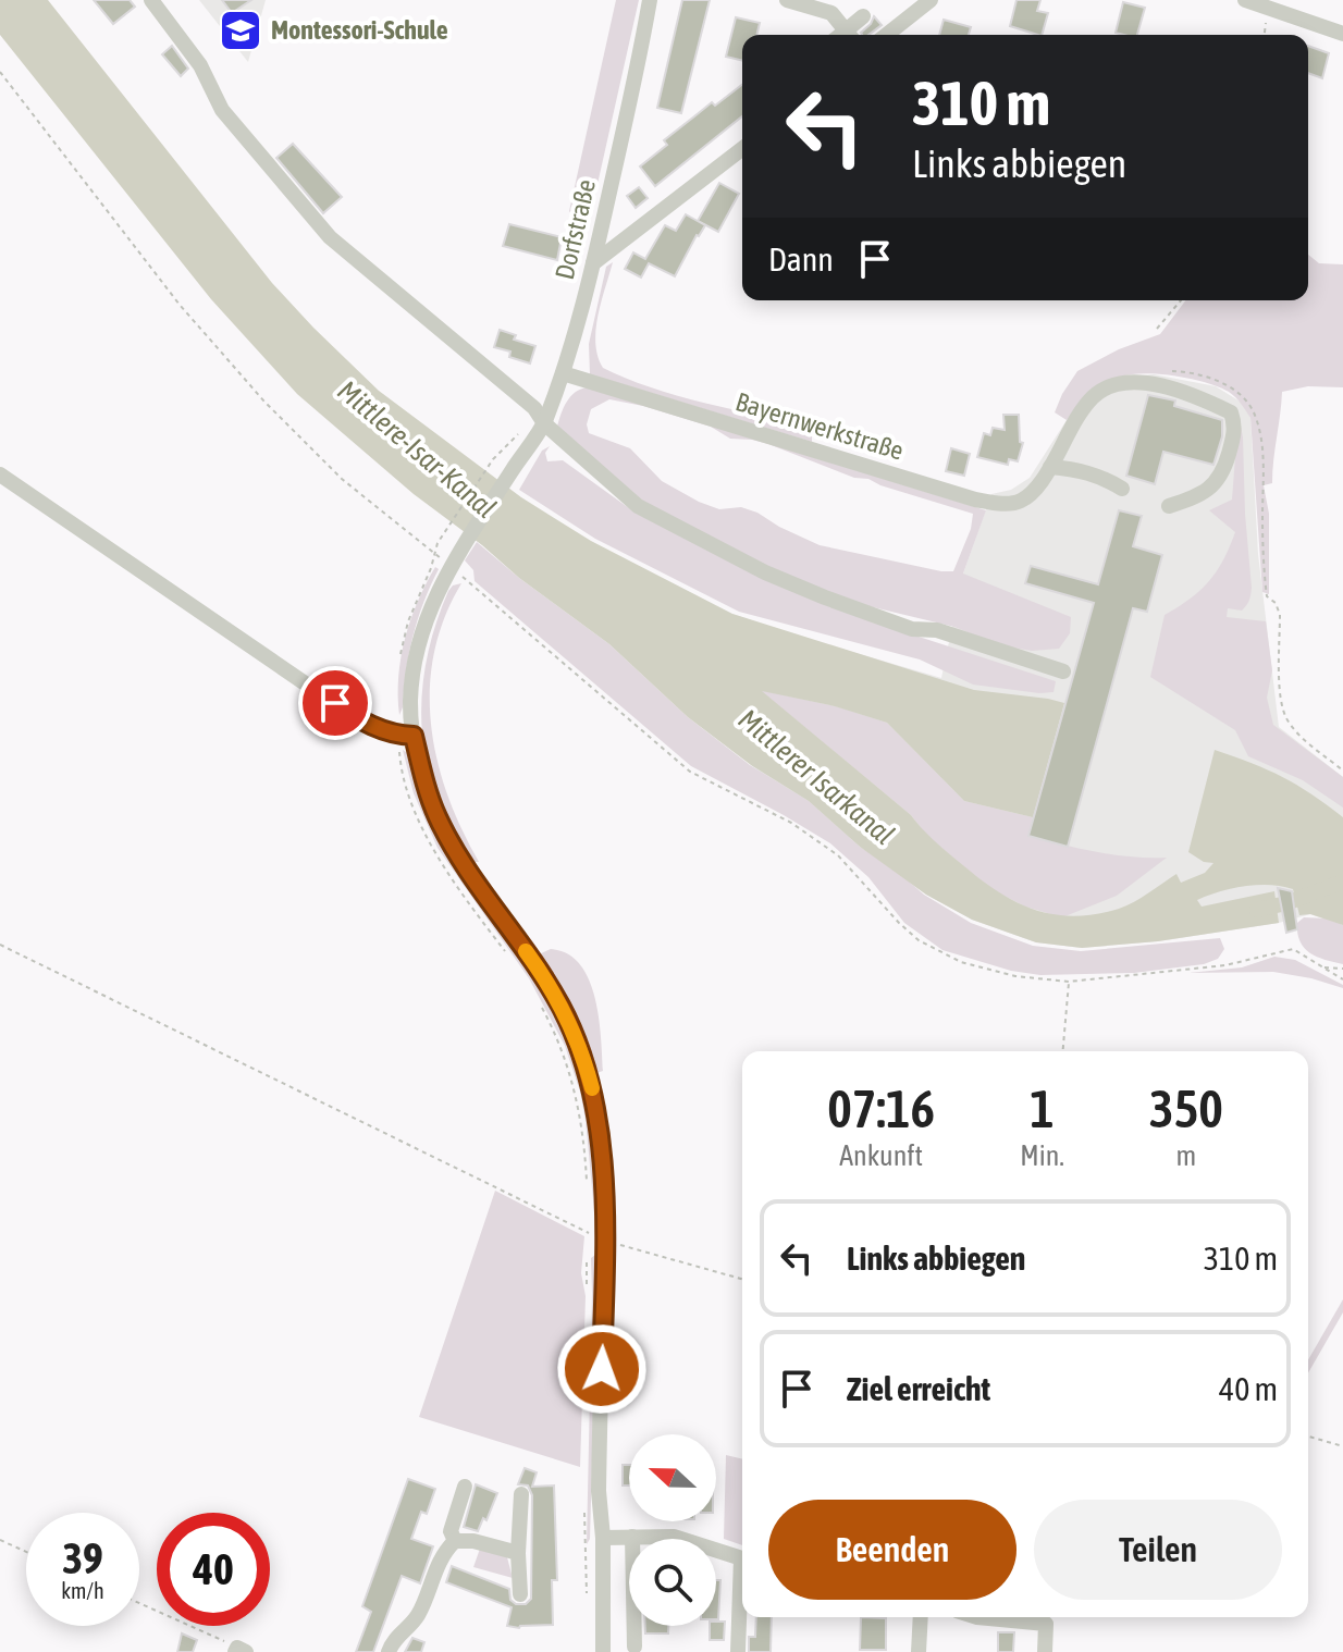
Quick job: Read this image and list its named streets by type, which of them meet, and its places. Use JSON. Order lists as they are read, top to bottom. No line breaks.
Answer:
{"streets":{"street":["Dorfstraße","Bayernwerkstraße"]},"crossings":[["Dorfstraße","Bayernwerkstraße"]],"water":["Mittlere-Isar-Kanal","Mittlerer Isarkanal"],"places":{"school or university":["Montessori-Schule"]},"north":"left","page":{"turn":["310 m","Links abbiegen"],"then":"Dann","eta":["07:16","Ankunft","1","Min.","350","m"],"list":[{"name":"Links abbiegen","value":"310 m"},{"name":"Ziel erreicht","value":"40 m"}],"buttons":["Beenden","Teilen"],"speed":"39 km/h","limit":"40"}}
